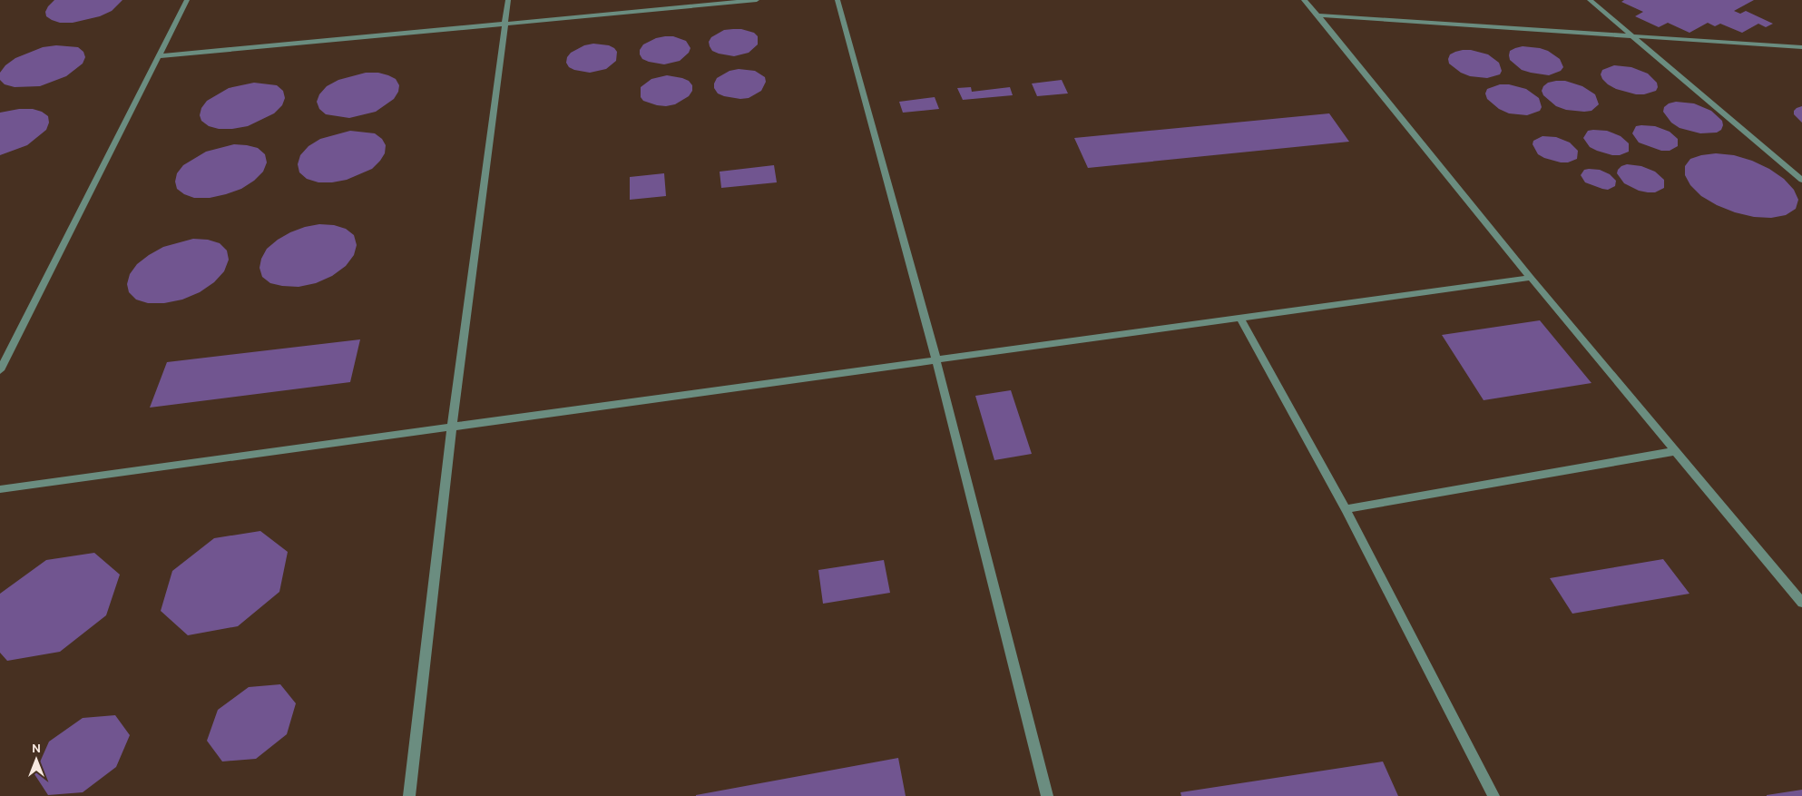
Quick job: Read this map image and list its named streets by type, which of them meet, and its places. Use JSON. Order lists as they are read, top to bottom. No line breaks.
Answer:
{"north":"top"}
